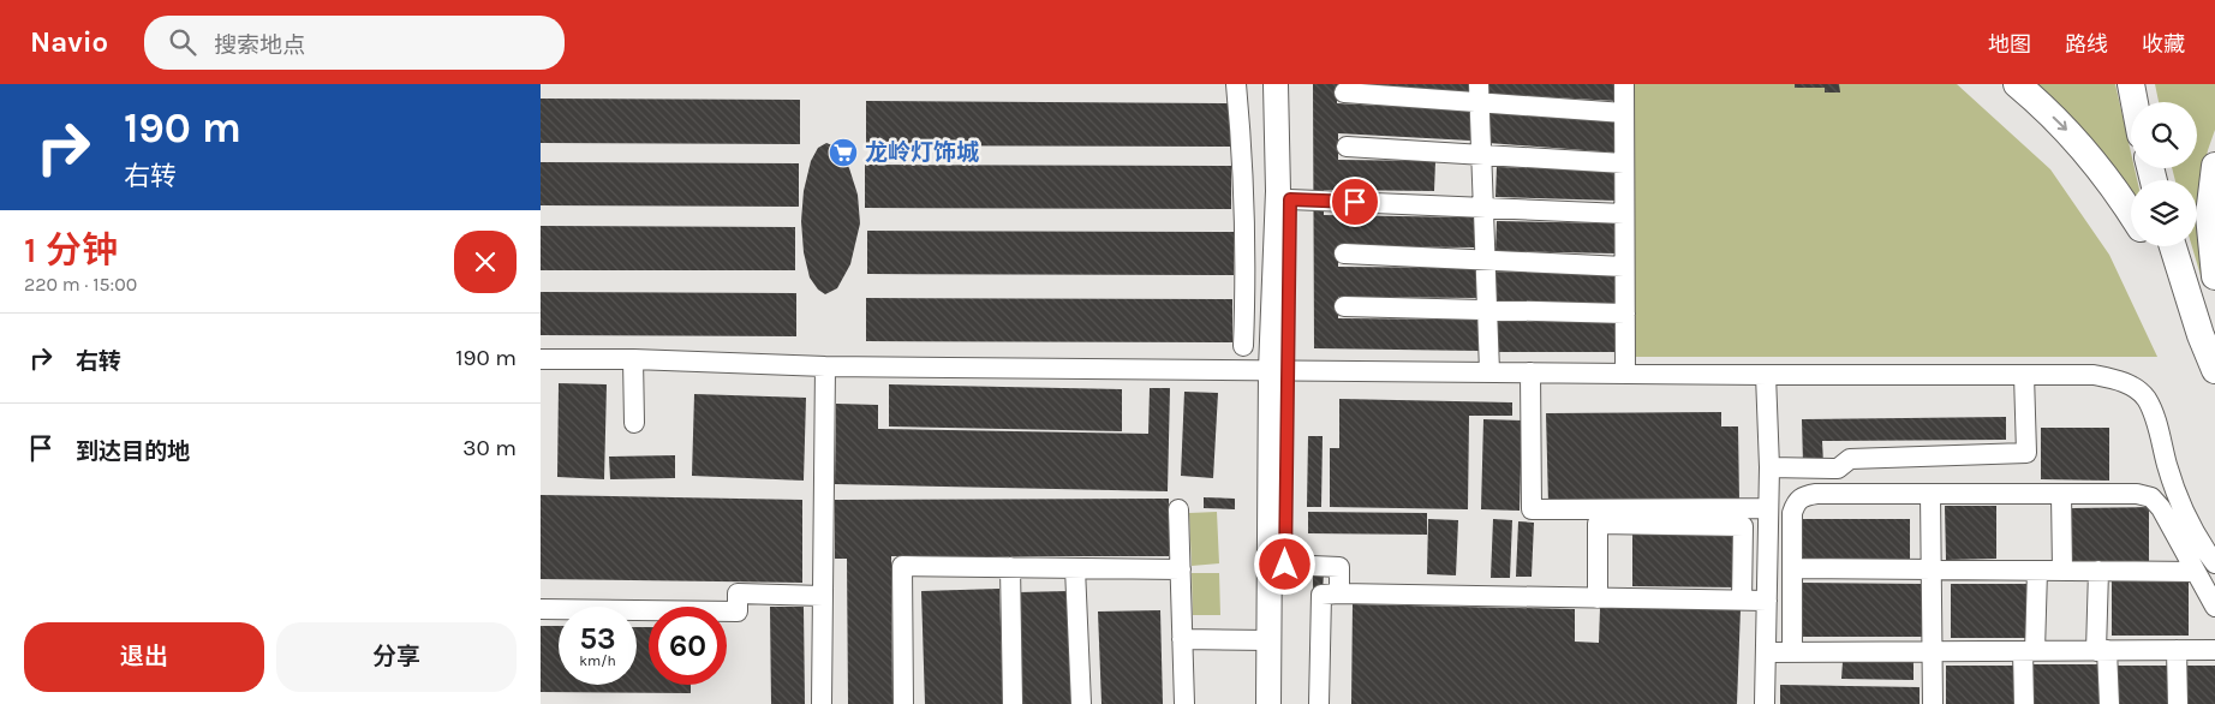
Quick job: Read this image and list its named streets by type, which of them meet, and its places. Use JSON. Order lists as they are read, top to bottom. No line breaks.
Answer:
{"places":{"supermarket":["龙岭灯饰城"]},"page":{"header":"Navio","search":"搜索地点","nav":["地图","路线","收藏"],"turn":["190 m","右转"],"heading":["1 分钟","220 m · 15:00"],"list":[{"name":"右转","value":"190 m"},{"name":"到达目的地","value":"30 m"}],"speed":"53 km/h","limit":"60","buttons":["退出","分享"]}}
